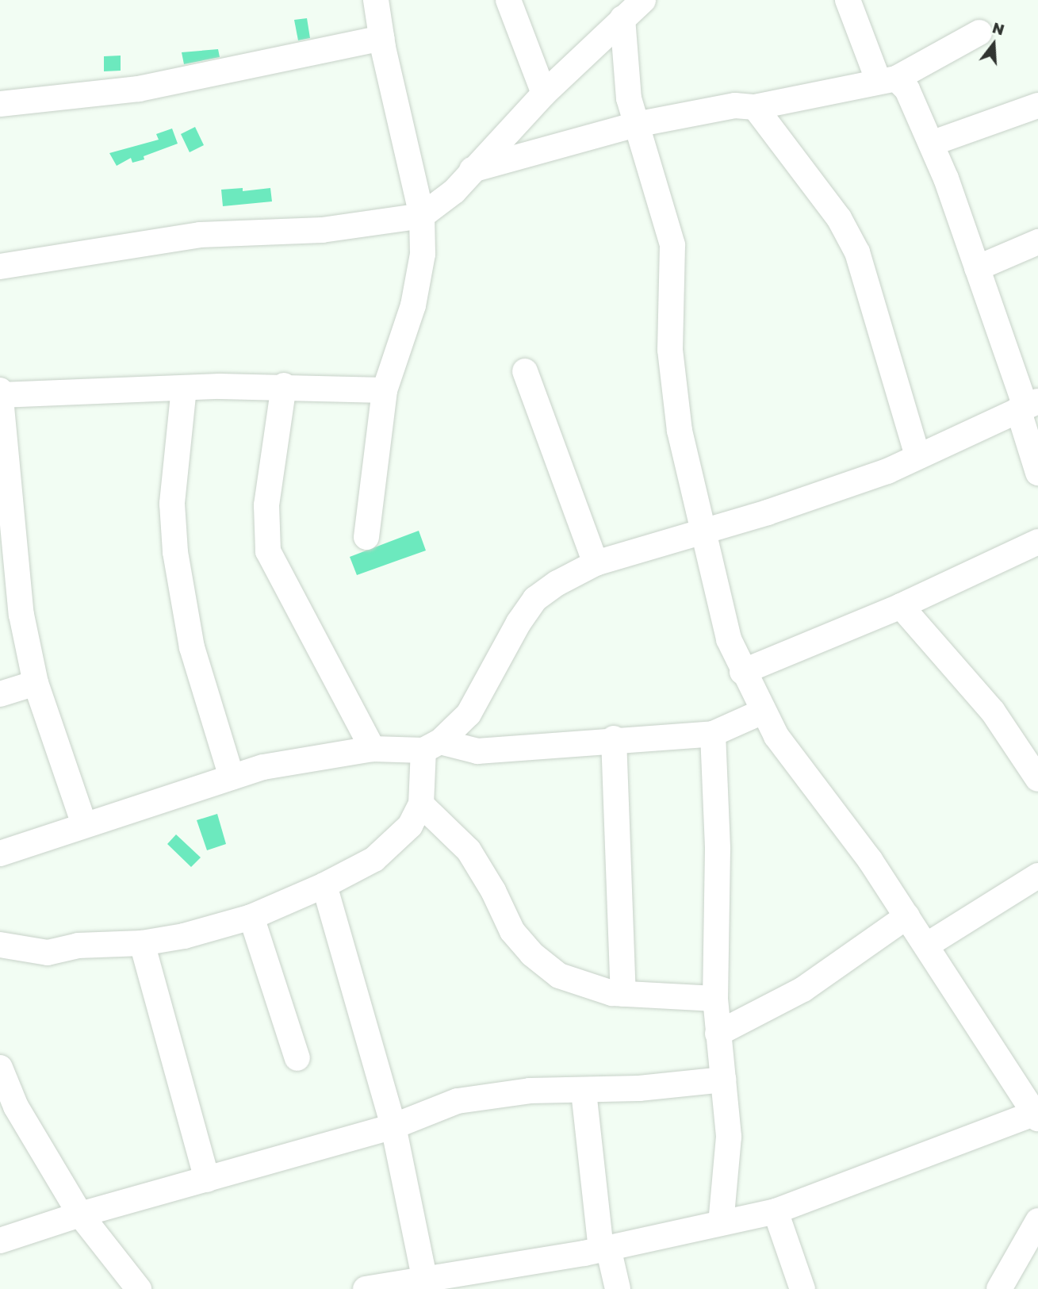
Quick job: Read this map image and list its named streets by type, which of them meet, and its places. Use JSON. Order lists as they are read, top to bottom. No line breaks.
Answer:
{"north":"top"}
